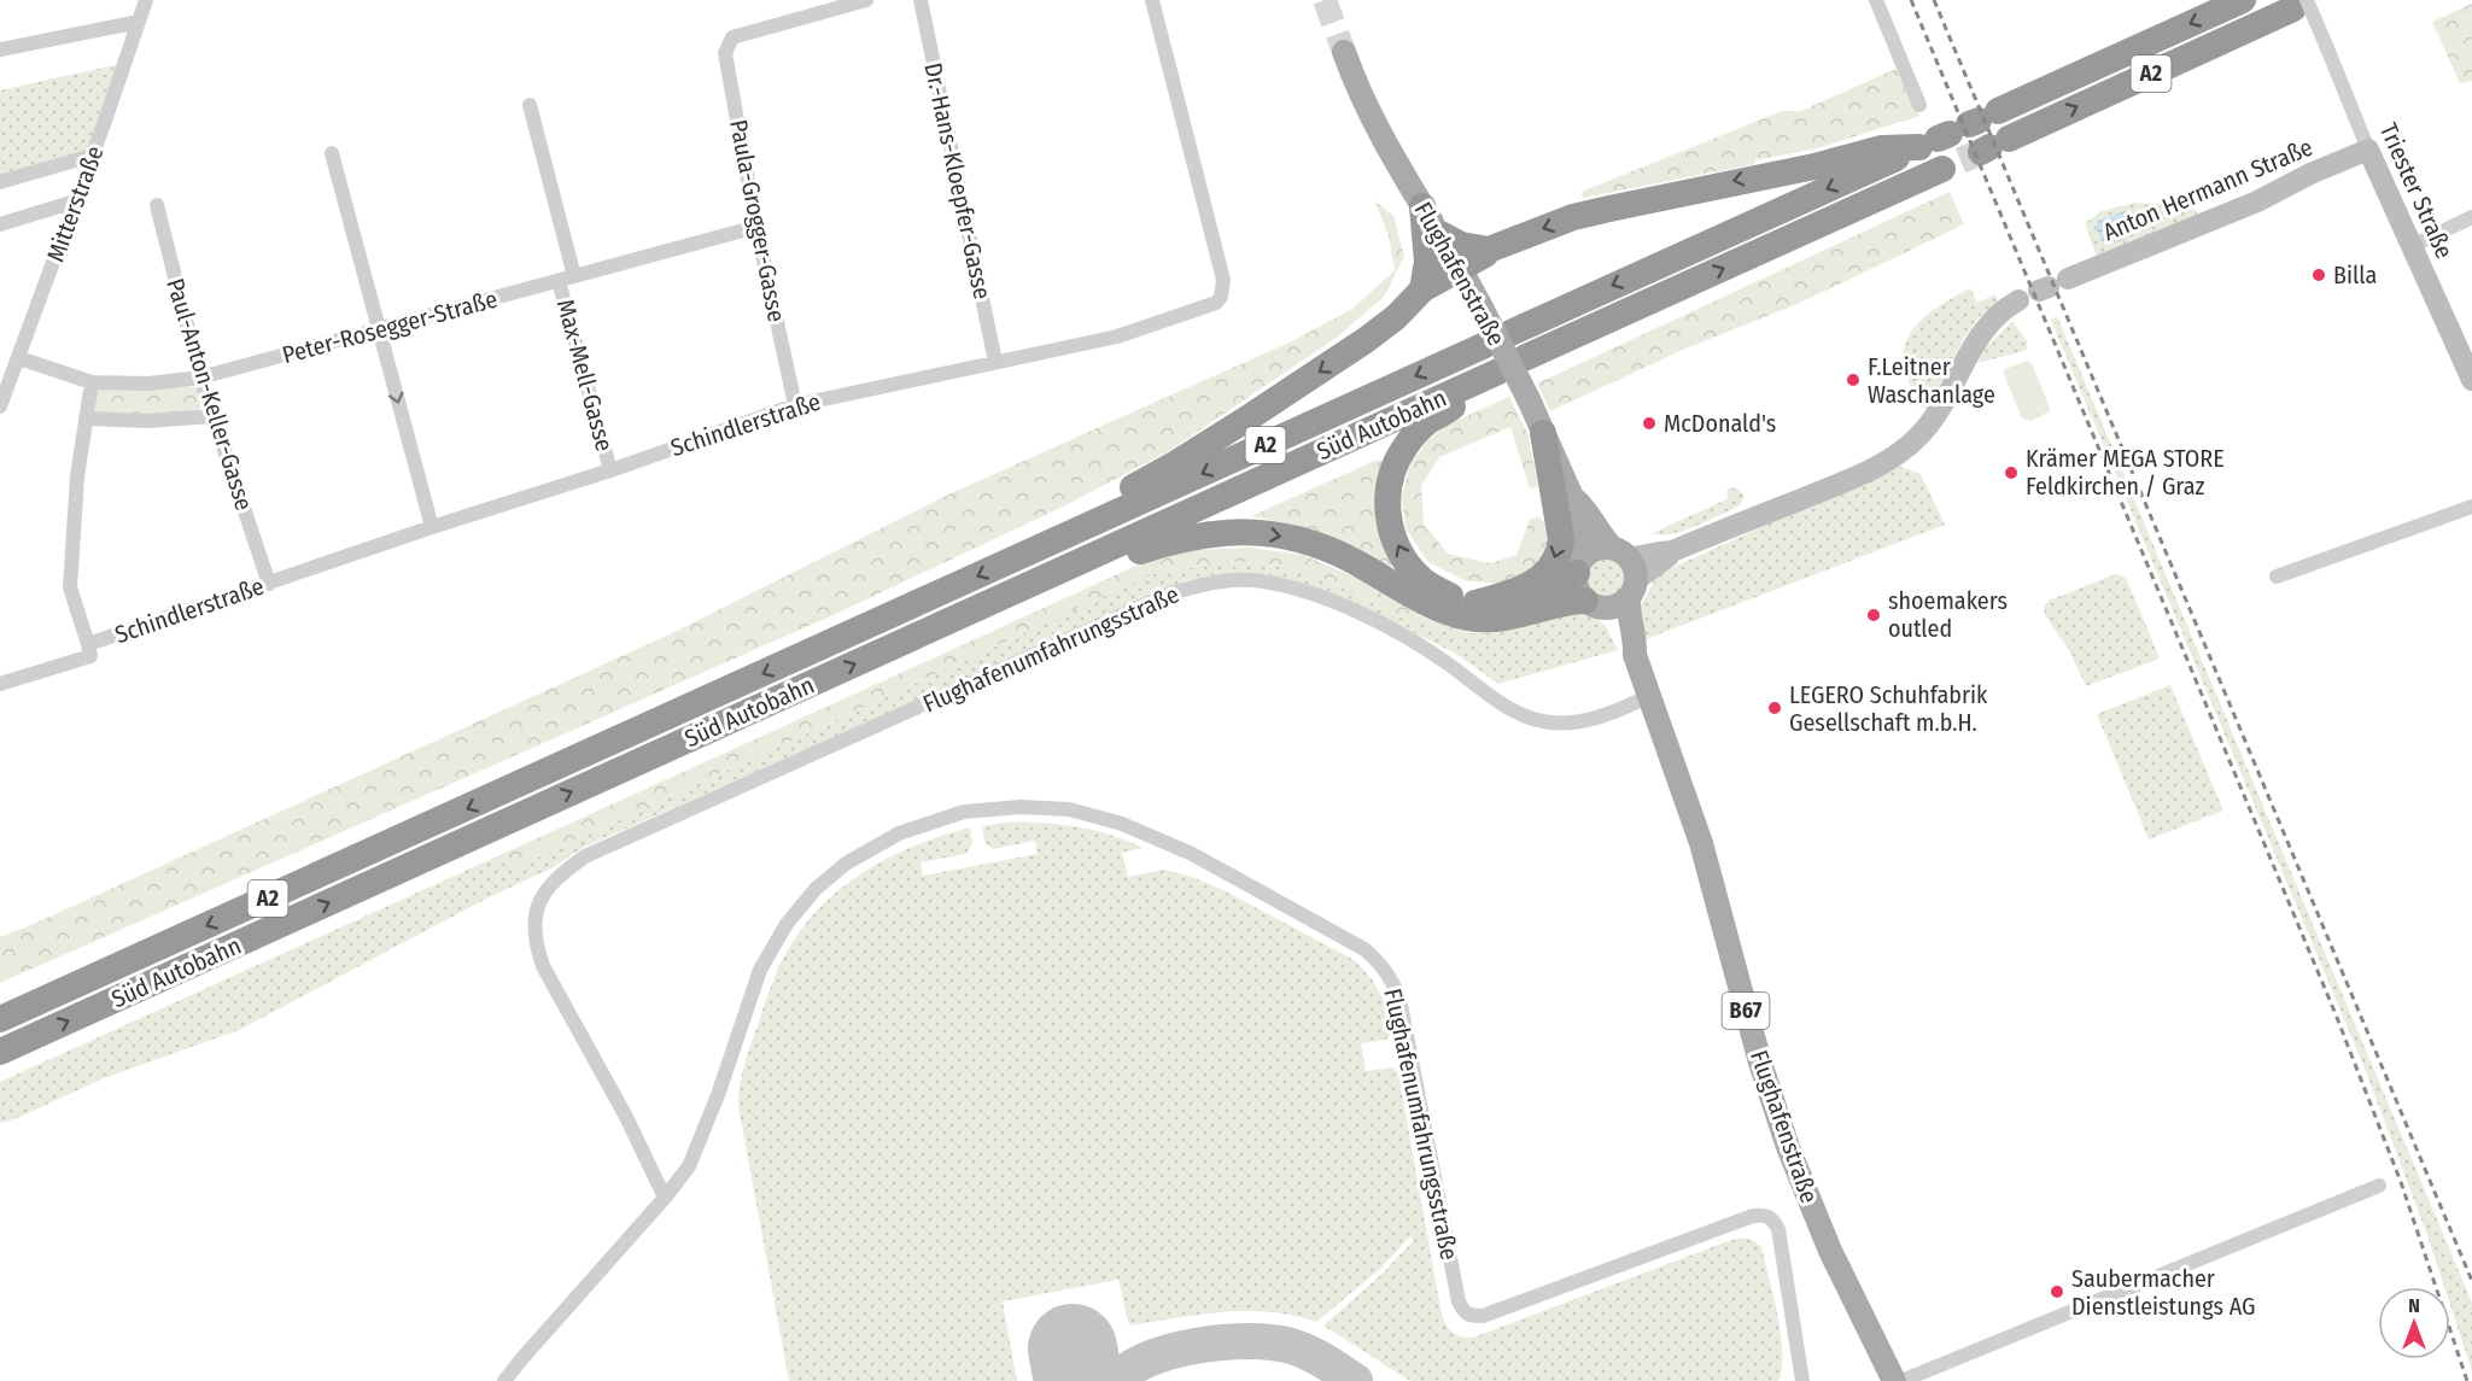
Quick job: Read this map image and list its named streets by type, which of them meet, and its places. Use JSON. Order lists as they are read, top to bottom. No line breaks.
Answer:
{"streets":{"highway":["A2","Süd Autobahn"],"main road":["Anton Hermann Straße","Triester Straße","Flughafenstraße","B67"],"street":["Dr.-Hans-Kloepfer-Gasse","Mitterstraße","Paula-Grogger-Gasse","Peter-Rosegger-Straße","Max-Mell-Gasse","Paul-Anton-Keller-Gasse","Schindlerstraße","Flughafenumfahrungsstraße"]},"crossings":[["A2","Triester Straße"],["Dr.-Hans-Kloepfer-Gasse","Schindlerstraße"],["Anton Hermann Straße","Triester Straße"],["Anton Hermann Straße","Flughafenstraße"],["Mitterstraße","Peter-Rosegger-Straße"],["Paula-Grogger-Gasse","Peter-Rosegger-Straße"],["Paula-Grogger-Gasse","Schindlerstraße"],["Flughafenstraße","Flughafenumfahrungsstraße"],["Peter-Rosegger-Straße","Max-Mell-Gasse"],["Peter-Rosegger-Straße","Paul-Anton-Keller-Gasse"],["Max-Mell-Gasse","Schindlerstraße"],["Paul-Anton-Keller-Gasse","Schindlerstraße"]],"places":["Billa","F.Leitner Waschanlage","McDonald's","Krämer MEGA STORE Feldkirchen / Graz","shoemakers outled","LEGERO Schuhfabrik Gesellschaft m.b.H.","Saubermacher Dienstleistungs AG"],"north":"top"}
